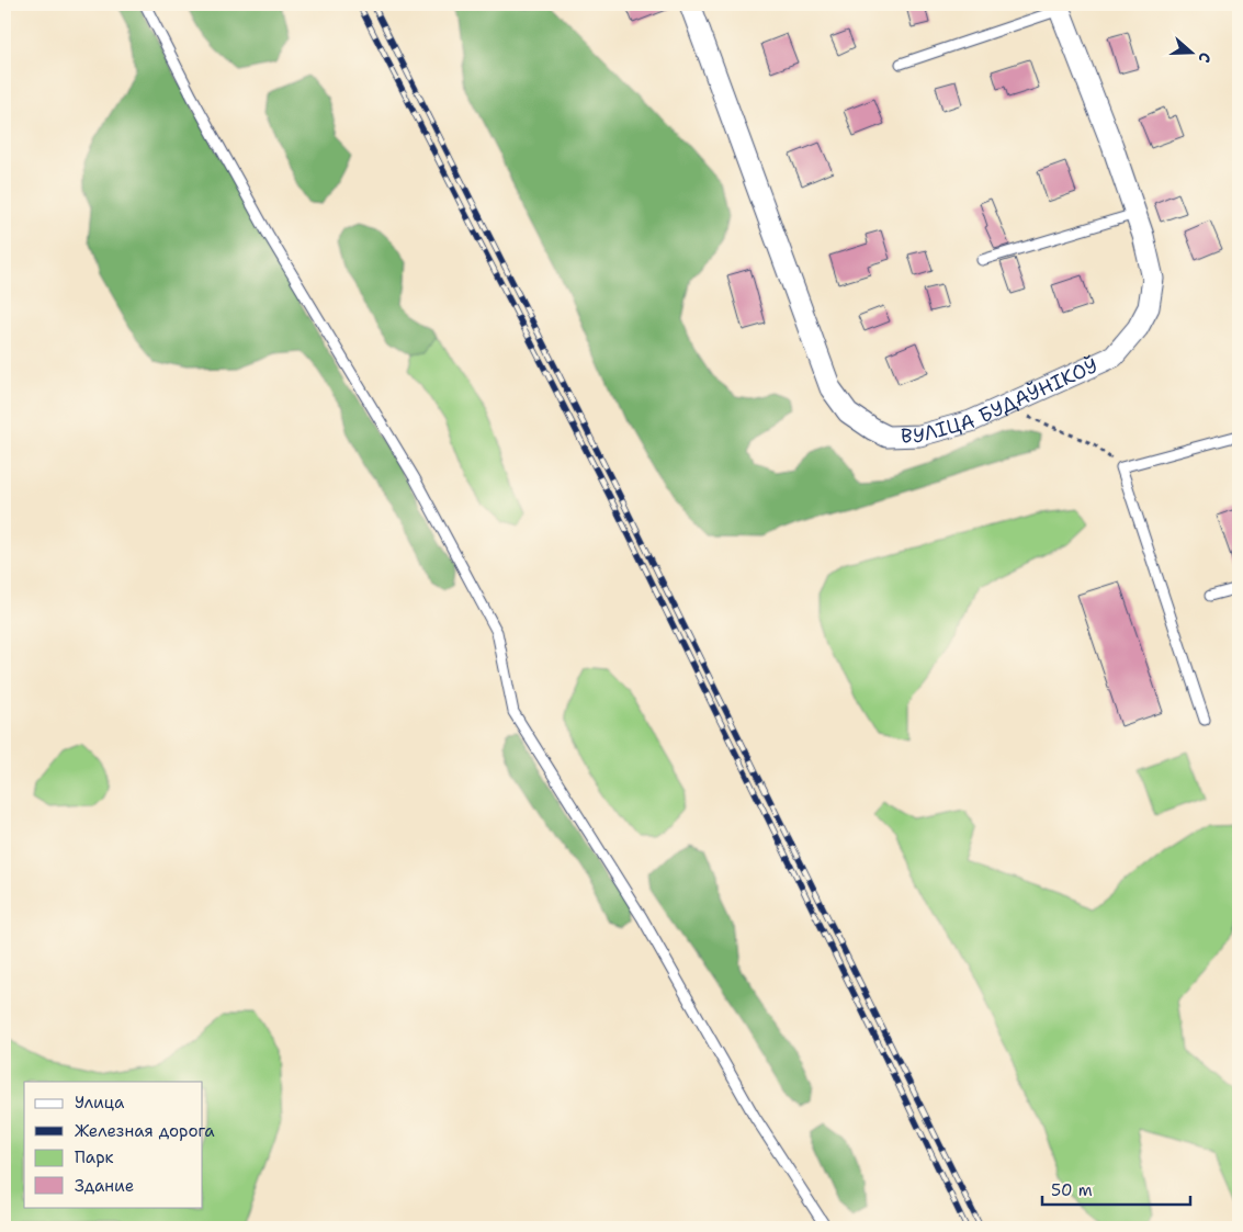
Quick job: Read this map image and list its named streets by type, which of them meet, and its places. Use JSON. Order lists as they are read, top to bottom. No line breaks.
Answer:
{"streets":{"street":["ВУЛІЦА БУДАЎНІКОЎ"]},"legend":["Улица","Железная дорога","Парк","Здание"],"scale_bar":"50 m","north":"right"}
